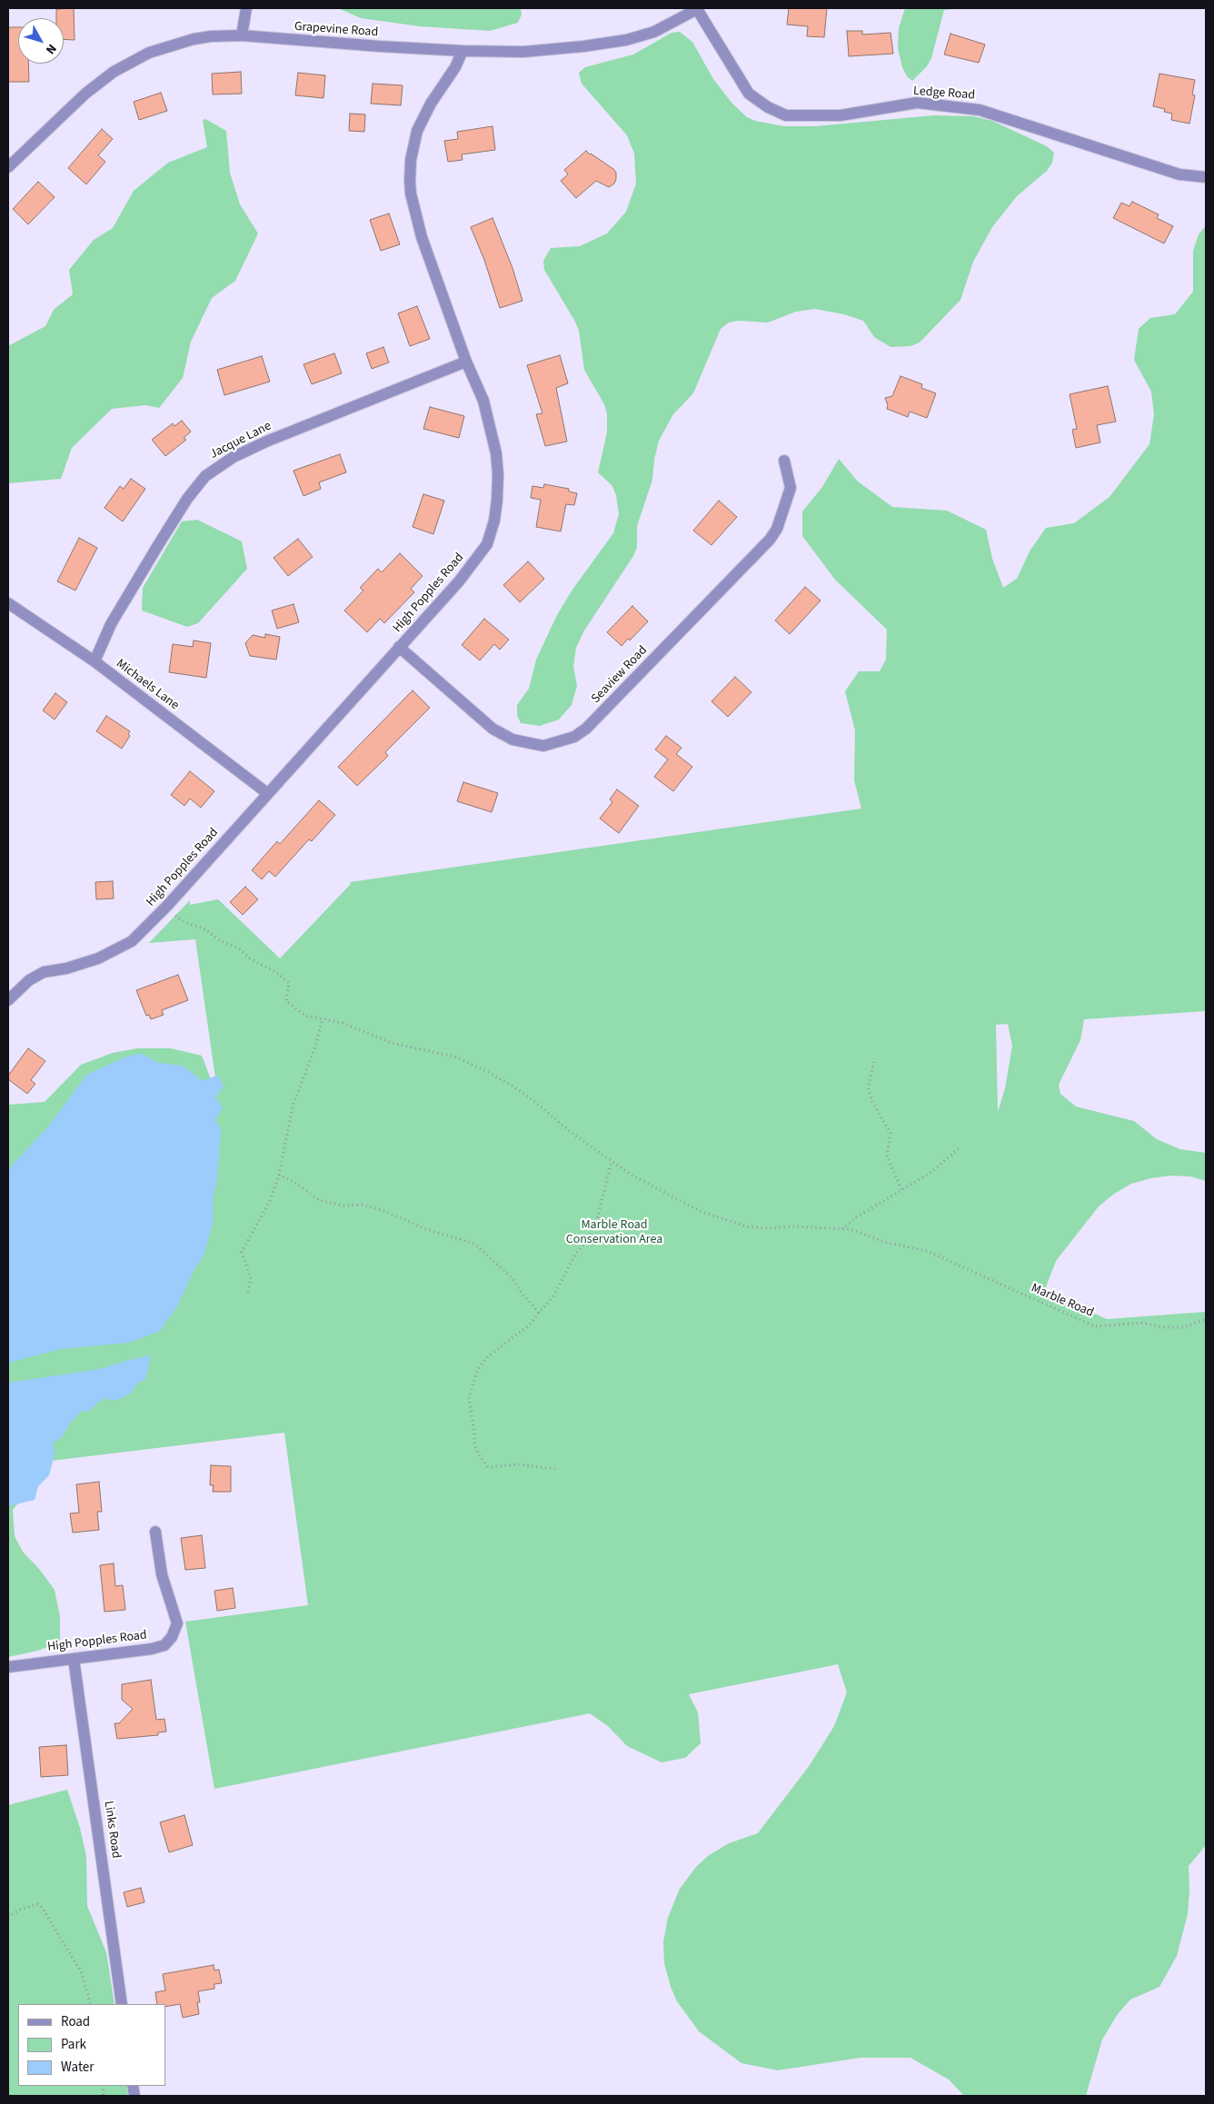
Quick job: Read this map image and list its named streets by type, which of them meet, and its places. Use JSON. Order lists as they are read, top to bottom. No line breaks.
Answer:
{"streets":{"street":["Grapevine Road","Ledge Road","Jacque Lane","High Popples Road","Seaview Road","Michaels Lane","Links Road"],"path":["Marble Road"]},"crossings":[["Grapevine Road","Ledge Road"],["Grapevine Road","High Popples Road"],["Jacque Lane","High Popples Road"],["Jacque Lane","Michaels Lane"],["High Popples Road","Seaview Road"],["High Popples Road","Michaels Lane"],["High Popples Road","Marble Road"],["High Popples Road","Links Road"]],"parks":["Marble Road Conservation Area"],"legend":["Road","Park","Water"],"north":"bottom right"}
